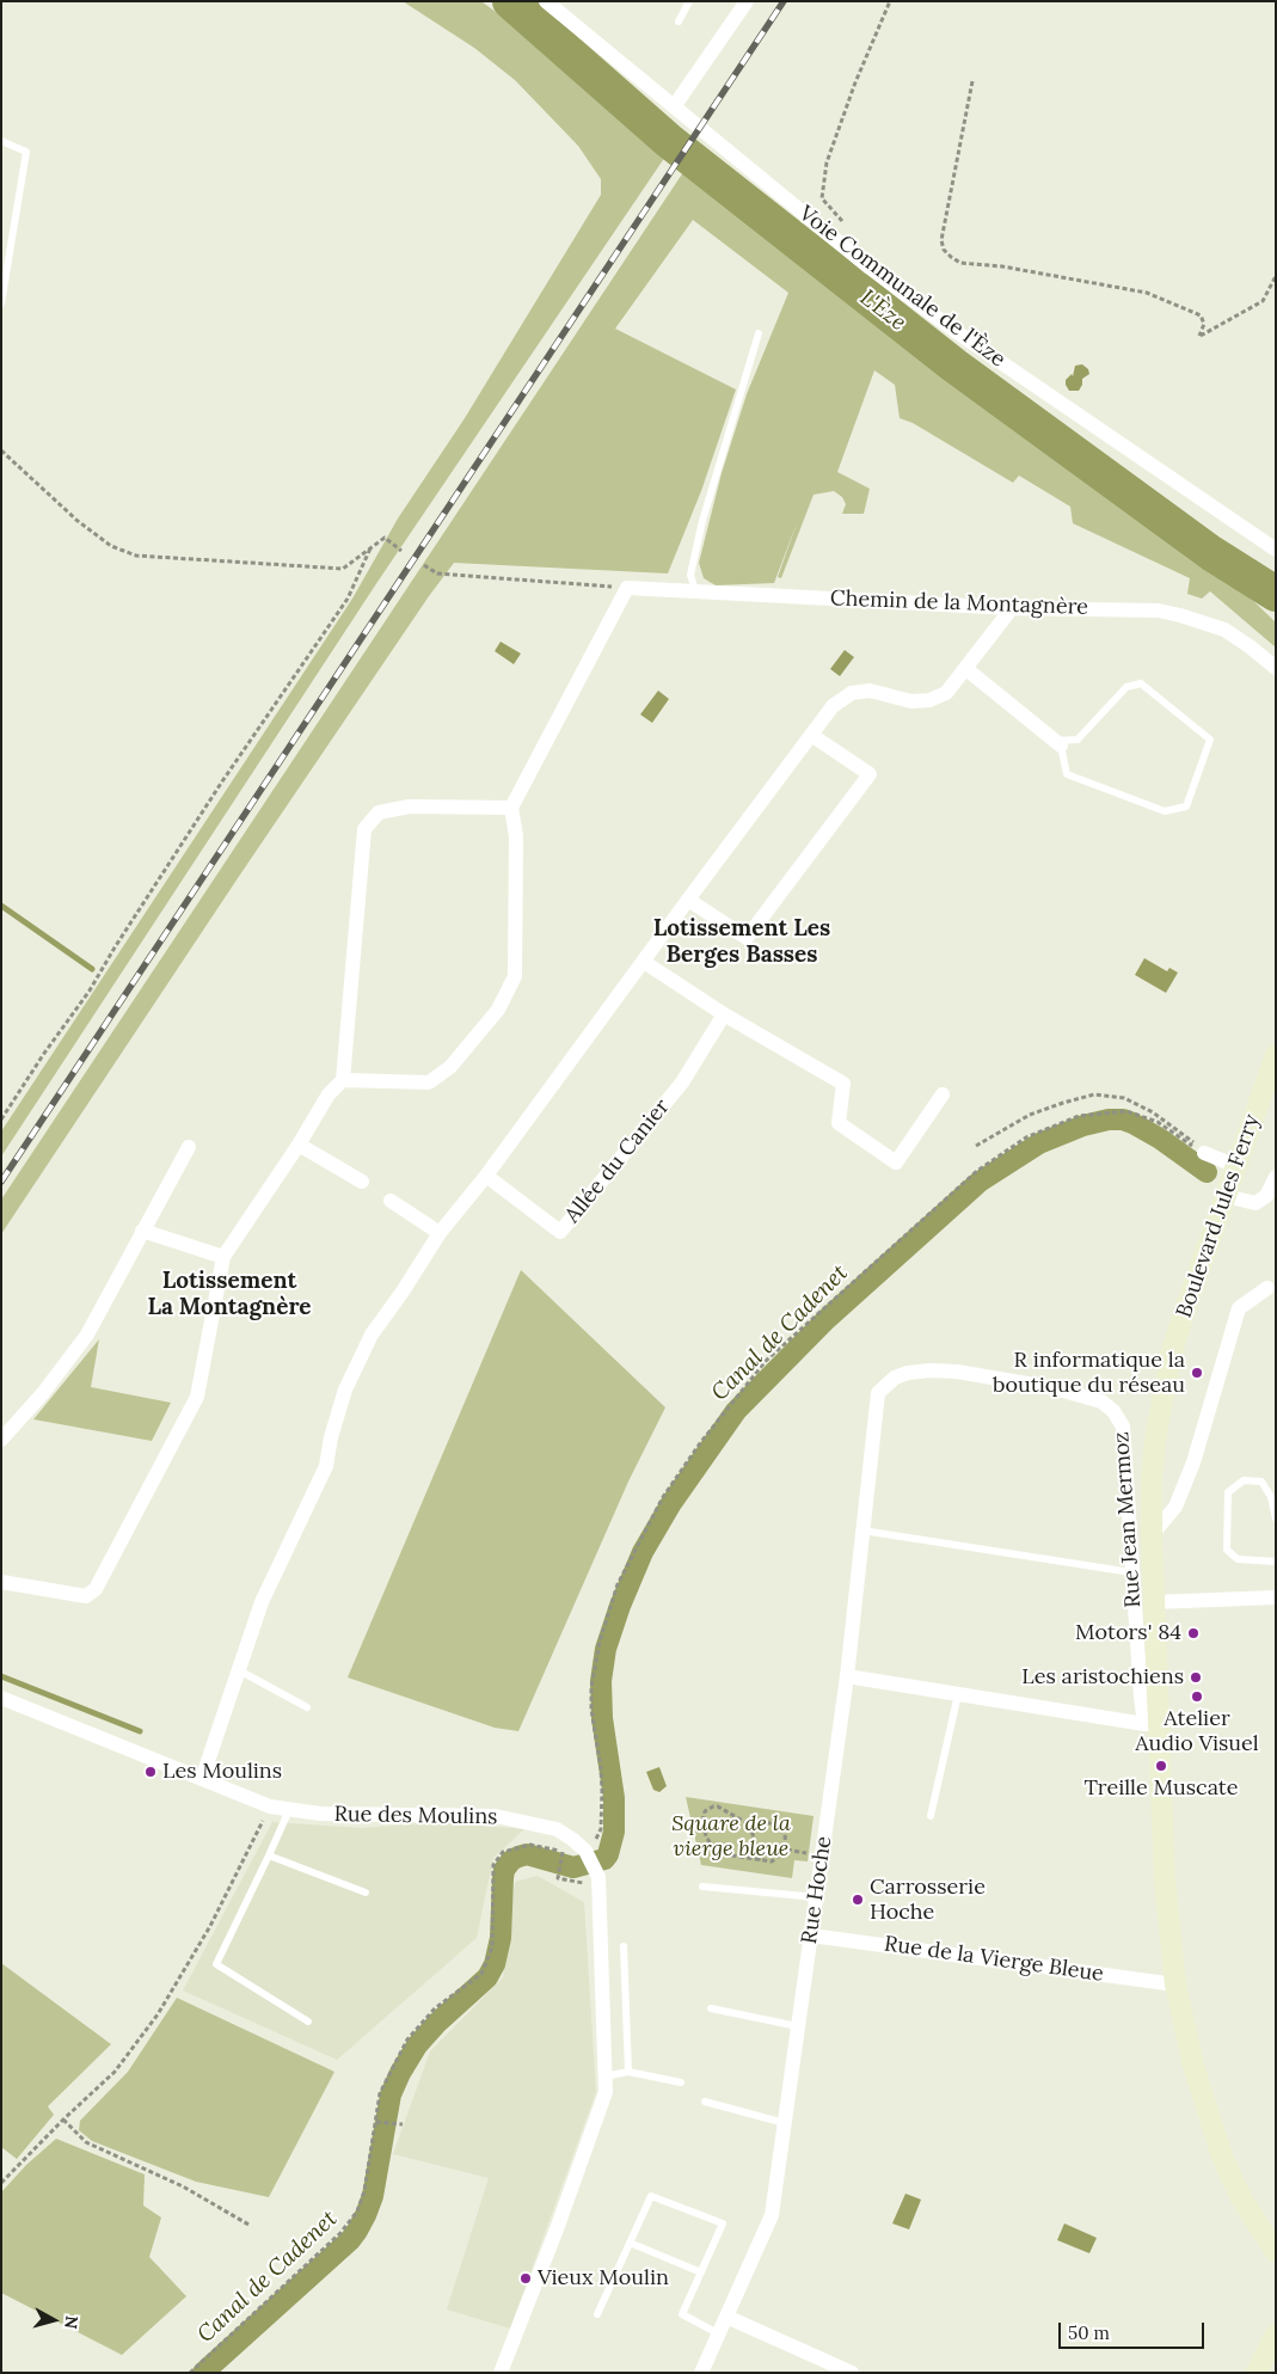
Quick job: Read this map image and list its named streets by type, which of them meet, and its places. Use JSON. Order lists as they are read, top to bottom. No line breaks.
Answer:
{"streets":{"main road":["Boulevard Jules Ferry"],"street":["Voie Communale de l'Èze","Chemin de la Montagnère","Allée du Canier","Rue Jean Mermoz","Rue des Moulins","Rue Hoche","Rue de la Vierge Bleue"]},"crossings":[["Boulevard Jules Ferry","Rue Jean Mermoz"],["Boulevard Jules Ferry","Rue de la Vierge Bleue"],["Rue Jean Mermoz","Rue Hoche"],["Rue Hoche","Rue de la Vierge Bleue"]],"districts":["Lotissement Les Berges Basses","Lotissement La Montagnère"],"water":["L'Èze","Canal de Cadenet"],"parks":["Square de la vierge bleue"],"places":["R informatique la boutique du réseau","Motors' 84","Les aristochiens","Atelier Audio Visuel","Treille Muscate","Les Moulins","Carrosserie Hoche","Vieux Moulin"],"scale_bar":"50 m","north":"right"}
